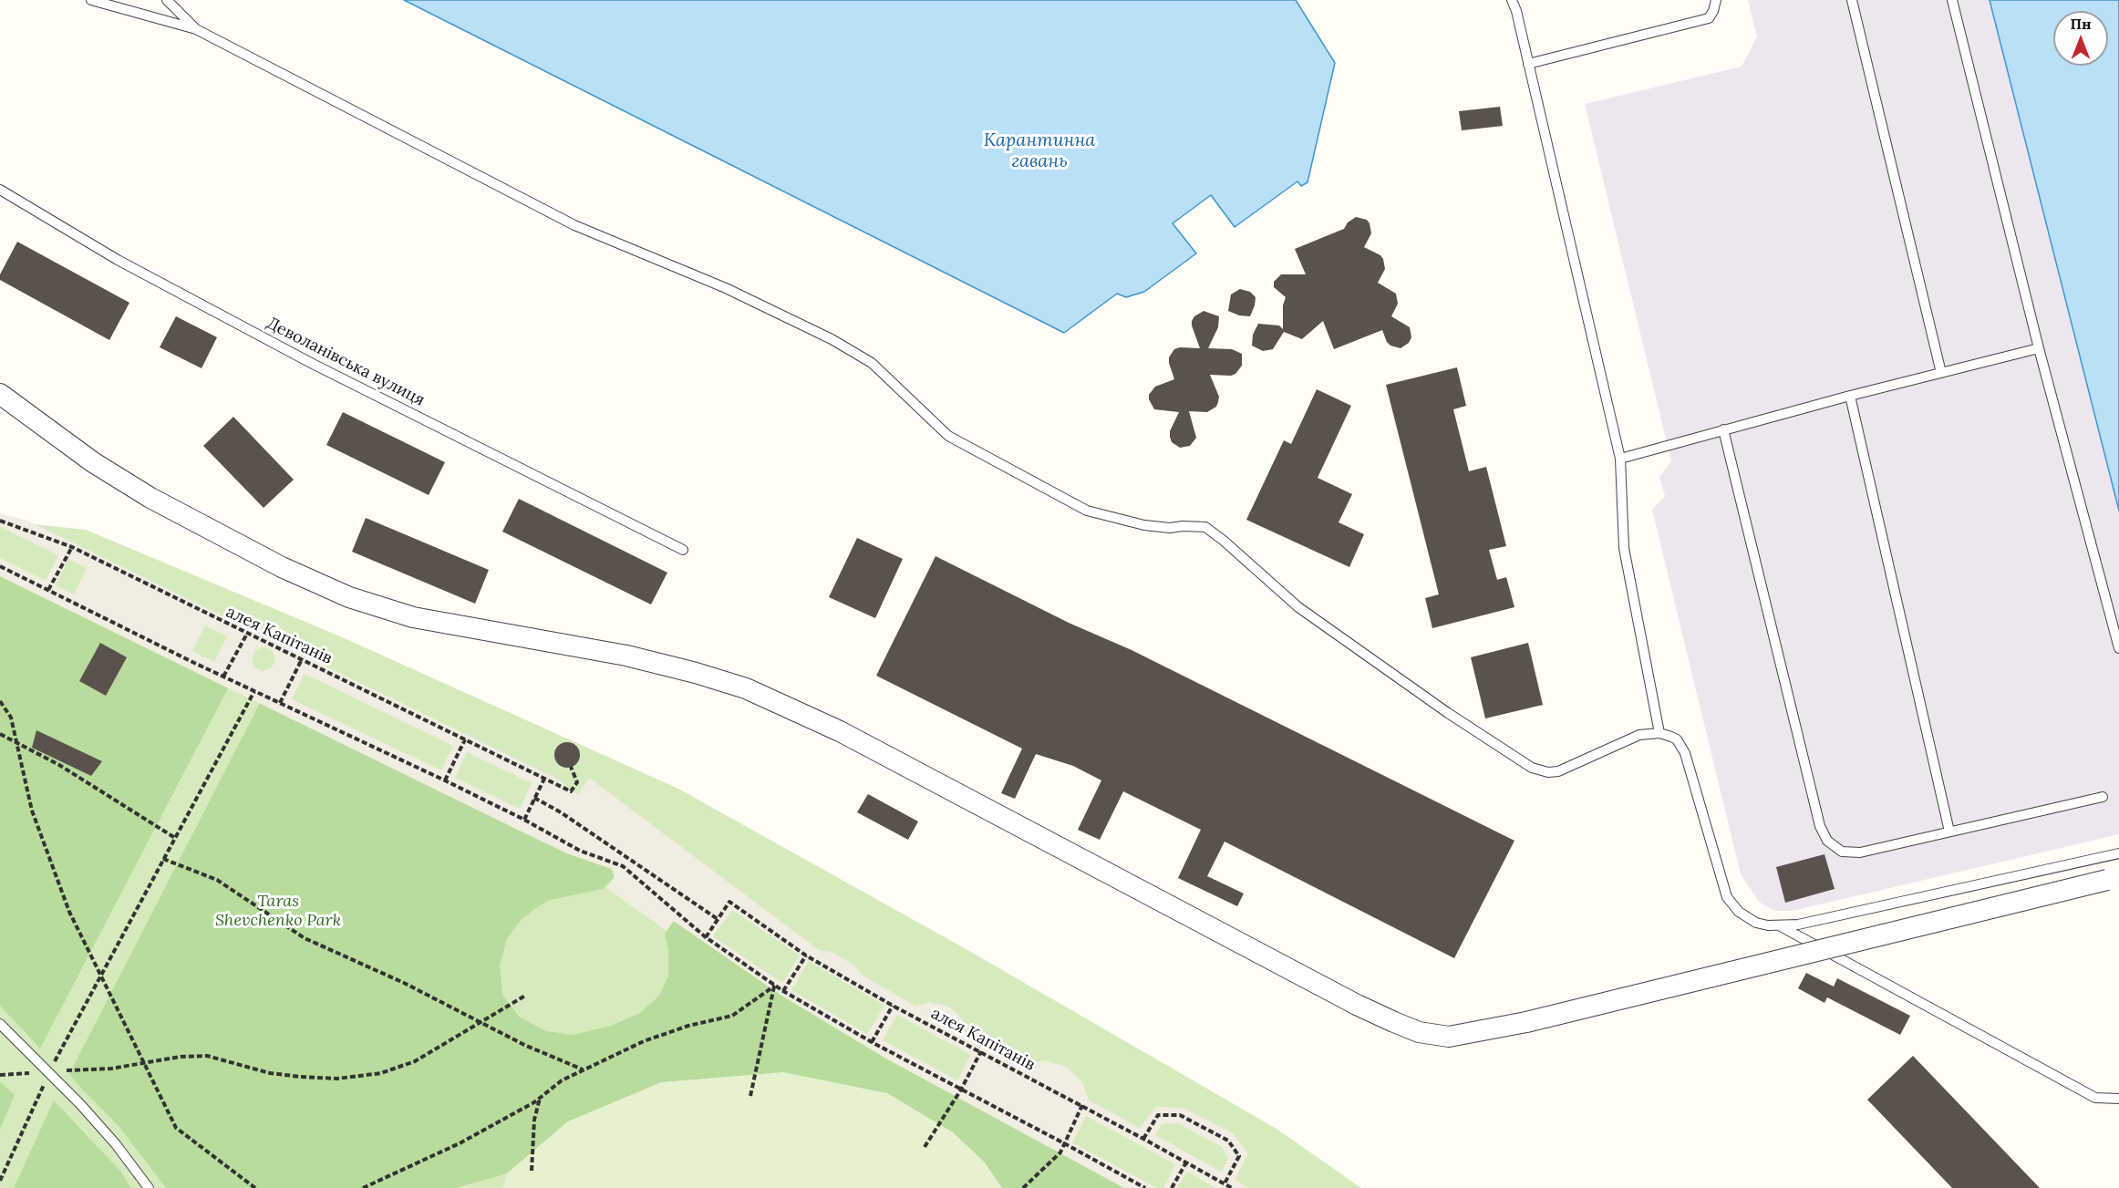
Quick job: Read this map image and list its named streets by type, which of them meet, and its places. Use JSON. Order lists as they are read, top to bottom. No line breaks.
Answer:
{"streets":{"lane":["Деволанівська вулиця"],"path":["алея Капітанів"]},"water":["Карантинна гавань"],"parks":["Taras Shevchenko Park"],"north":"top"}
